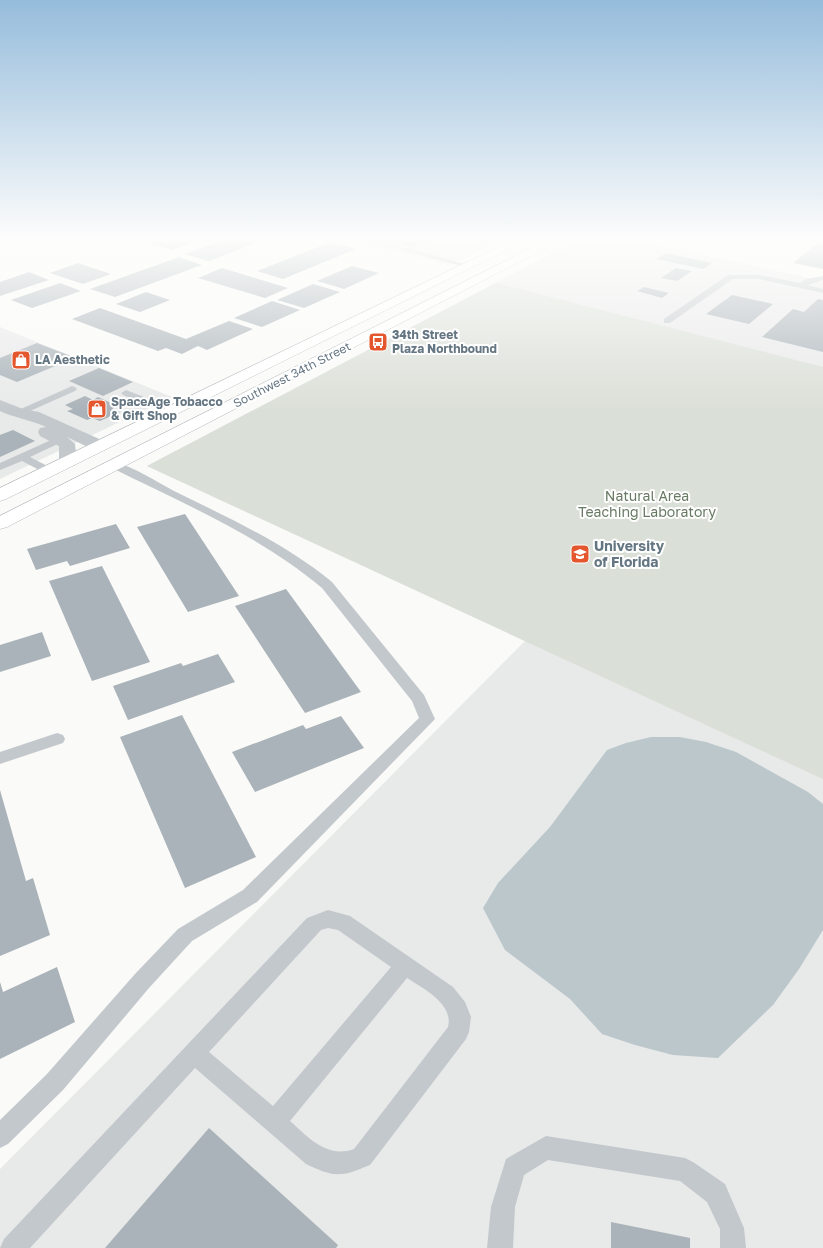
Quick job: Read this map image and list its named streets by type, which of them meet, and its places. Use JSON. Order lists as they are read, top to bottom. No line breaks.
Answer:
{"streets":{"main road":["Southwest 34th Street"]},"parks":["Natural Area Teaching Laboratory"],"places":{"bus stop":["34th Street Plaza Northbound"],"shop":["LA Aesthetic","SpaceAge Tobacco & Gift Shop"],"school or university":["University of Florida"]}}
